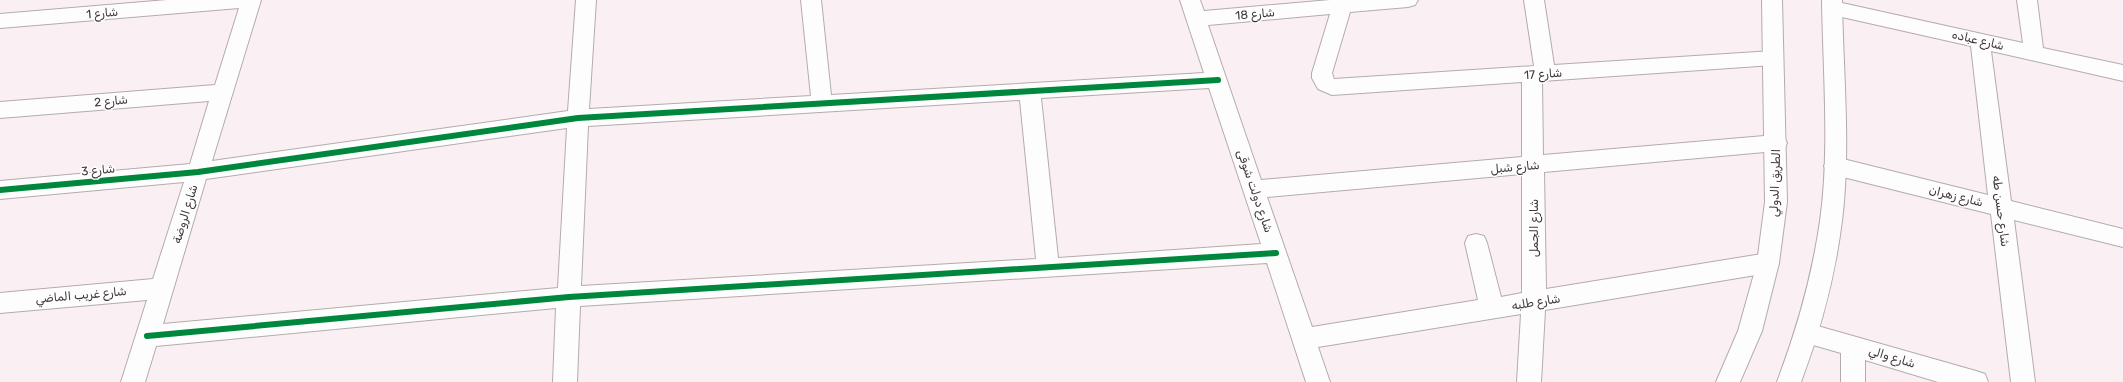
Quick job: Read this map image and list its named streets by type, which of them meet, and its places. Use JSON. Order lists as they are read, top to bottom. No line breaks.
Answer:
{"streets":{"street":["شارع 1","شارع 18","شارع عباده","شارع 17","شارع 2","شارع شبل","شارع 3","الطريق الدولي","شارع دولت شوقى","شارع زهران","شارع حسن طه","شارع الروضة","شارع الجمل","شارع غريب الماضي","شارع طلبه","شارع والي"]},"crossings":[["شارع 1","شارع الروضة"],["شارع 18","شارع 17"],["شارع 18","شارع دولت شوقى"],["شارع عباده","شارع حسن طه"],["شارع 17","الطريق الدولي"],["شارع 17","شارع الجمل"],["شارع 2","شارع الروضة"],["شارع شبل","الطريق الدولي"],["شارع شبل","شارع دولت شوقى"],["شارع شبل","شارع الجمل"],["شارع 3","شارع دولت شوقى"],["شارع 3","شارع الروضة"],["الطريق الدولي","شارع طلبه"],["شارع دولت شوقى","شارع طلبه"],["شارع زهران","شارع حسن طه"],["شارع الروضة","شارع غريب الماضي"],["شارع الجمل","شارع طلبه"]]}
